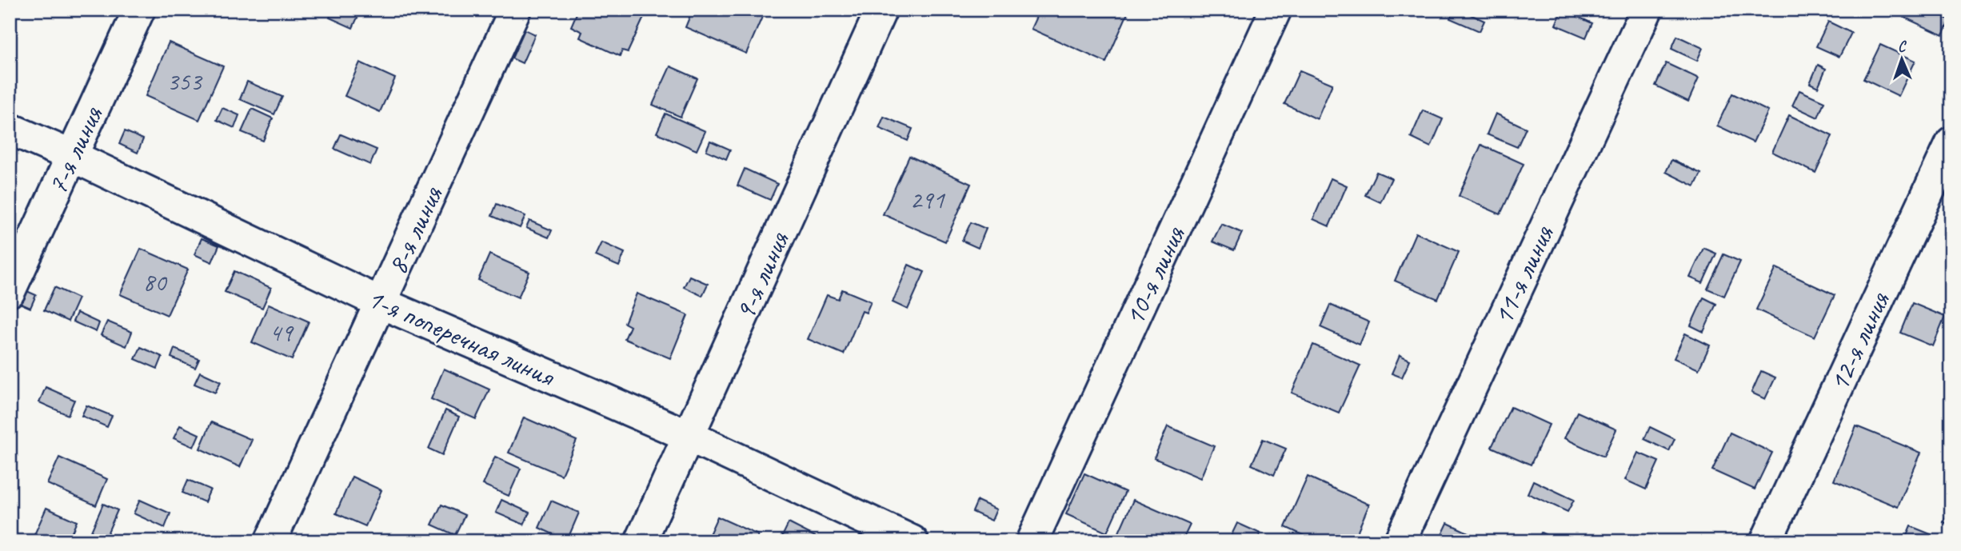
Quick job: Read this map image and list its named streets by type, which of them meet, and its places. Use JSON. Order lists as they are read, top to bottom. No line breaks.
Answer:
{"streets":{"street":["7-я линия","8-я линия","11-я линия","9-я линия","10-я линия","1-я поперечная линия","12-я линия"]},"crossings":[["7-я линия","1-я поперечная линия"],["8-я линия","1-я поперечная линия"],["9-я линия","1-я поперечная линия"]],"house_numbers":["353","291","80","49"],"north":"top"}
